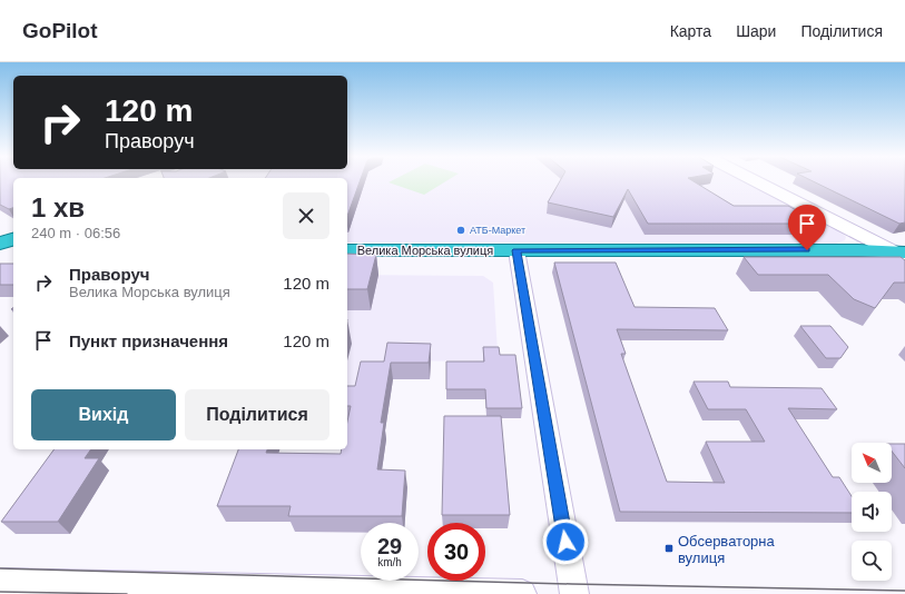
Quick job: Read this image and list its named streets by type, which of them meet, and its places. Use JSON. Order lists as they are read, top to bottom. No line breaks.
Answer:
{"streets":{"highway":["Велика Морська вулиця"]},"places":{"other":["АТБ-Маркет"],"transit":["Обсерваторна вулиця"]},"north":"top left","page":{"header":"GoPilot","nav":["Карта","Шари","Поділитися"],"turn":["120 m","Праворуч"],"heading":["1 хв","240 m · 06:56"],"list":[{"name":"Праворуч","note":"Велика Морська вулиця","value":"120 m"},{"name":"Пункт призначення","value":"120 m"}],"buttons":["Вихід","Поділитися"],"speed":"29 km/h","limit":"30"}}
